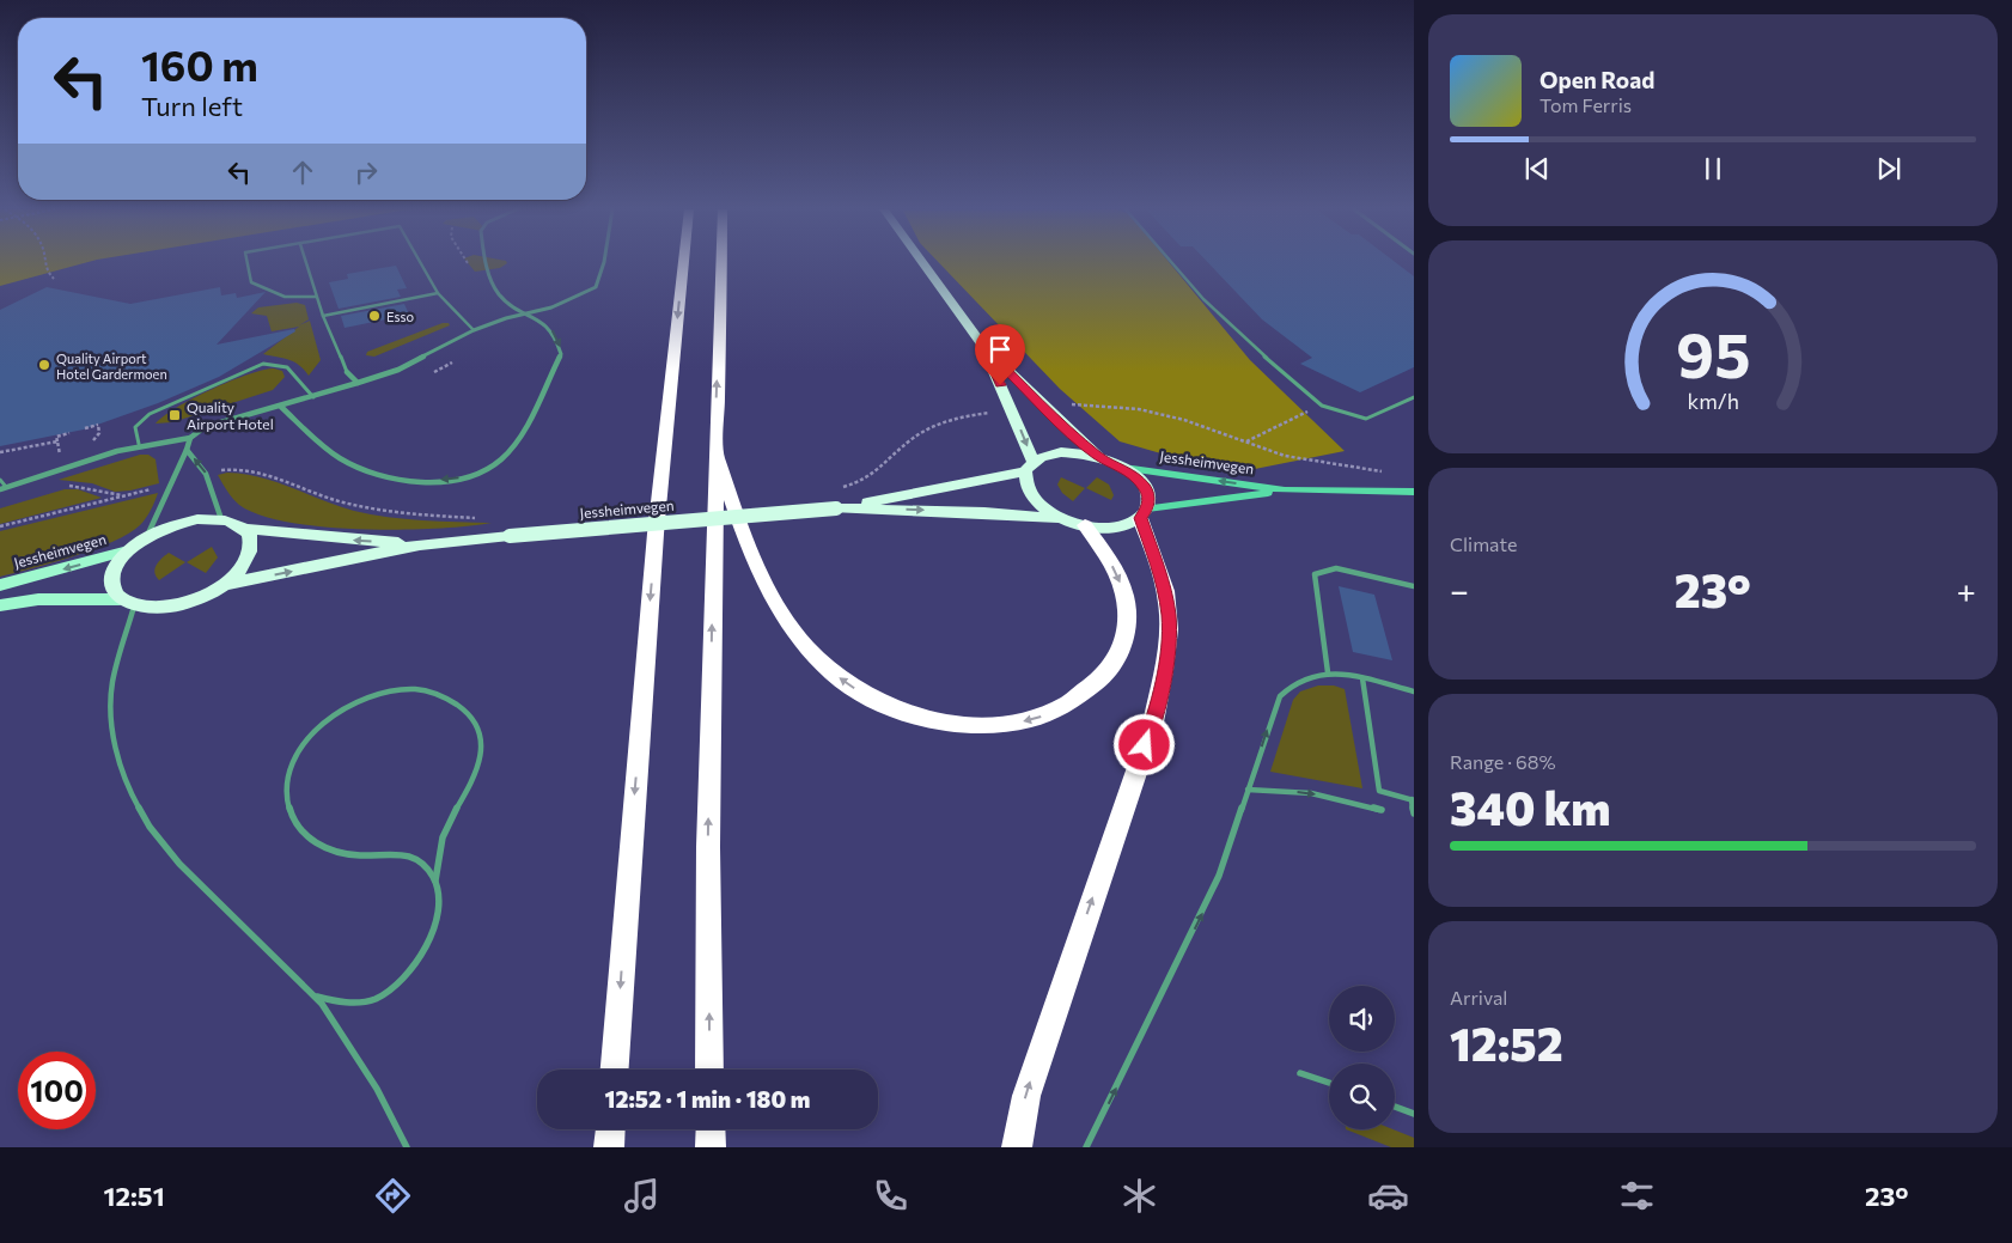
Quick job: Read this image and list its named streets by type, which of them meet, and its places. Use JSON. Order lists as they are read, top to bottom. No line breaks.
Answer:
{"streets":{"highway":["Jessheimvegen"]},"places":{"other":["Esso","Quality Airport Hotel Gardermoen"],"transit":["Quality Airport Hotel"]},"page":{"turn":["160 m","Turn left"],"song":["Open Road","Tom Ferris"],"tile":["Climate",["Range · 68%","340 km"],["Arrival","12:52"]],"heat":["−","23°","+"],"limit":"100","trip":"12:52 · 1 min · 180 m","tabs":["12:51","23°"],"gauge":["95","km/h"]}}
